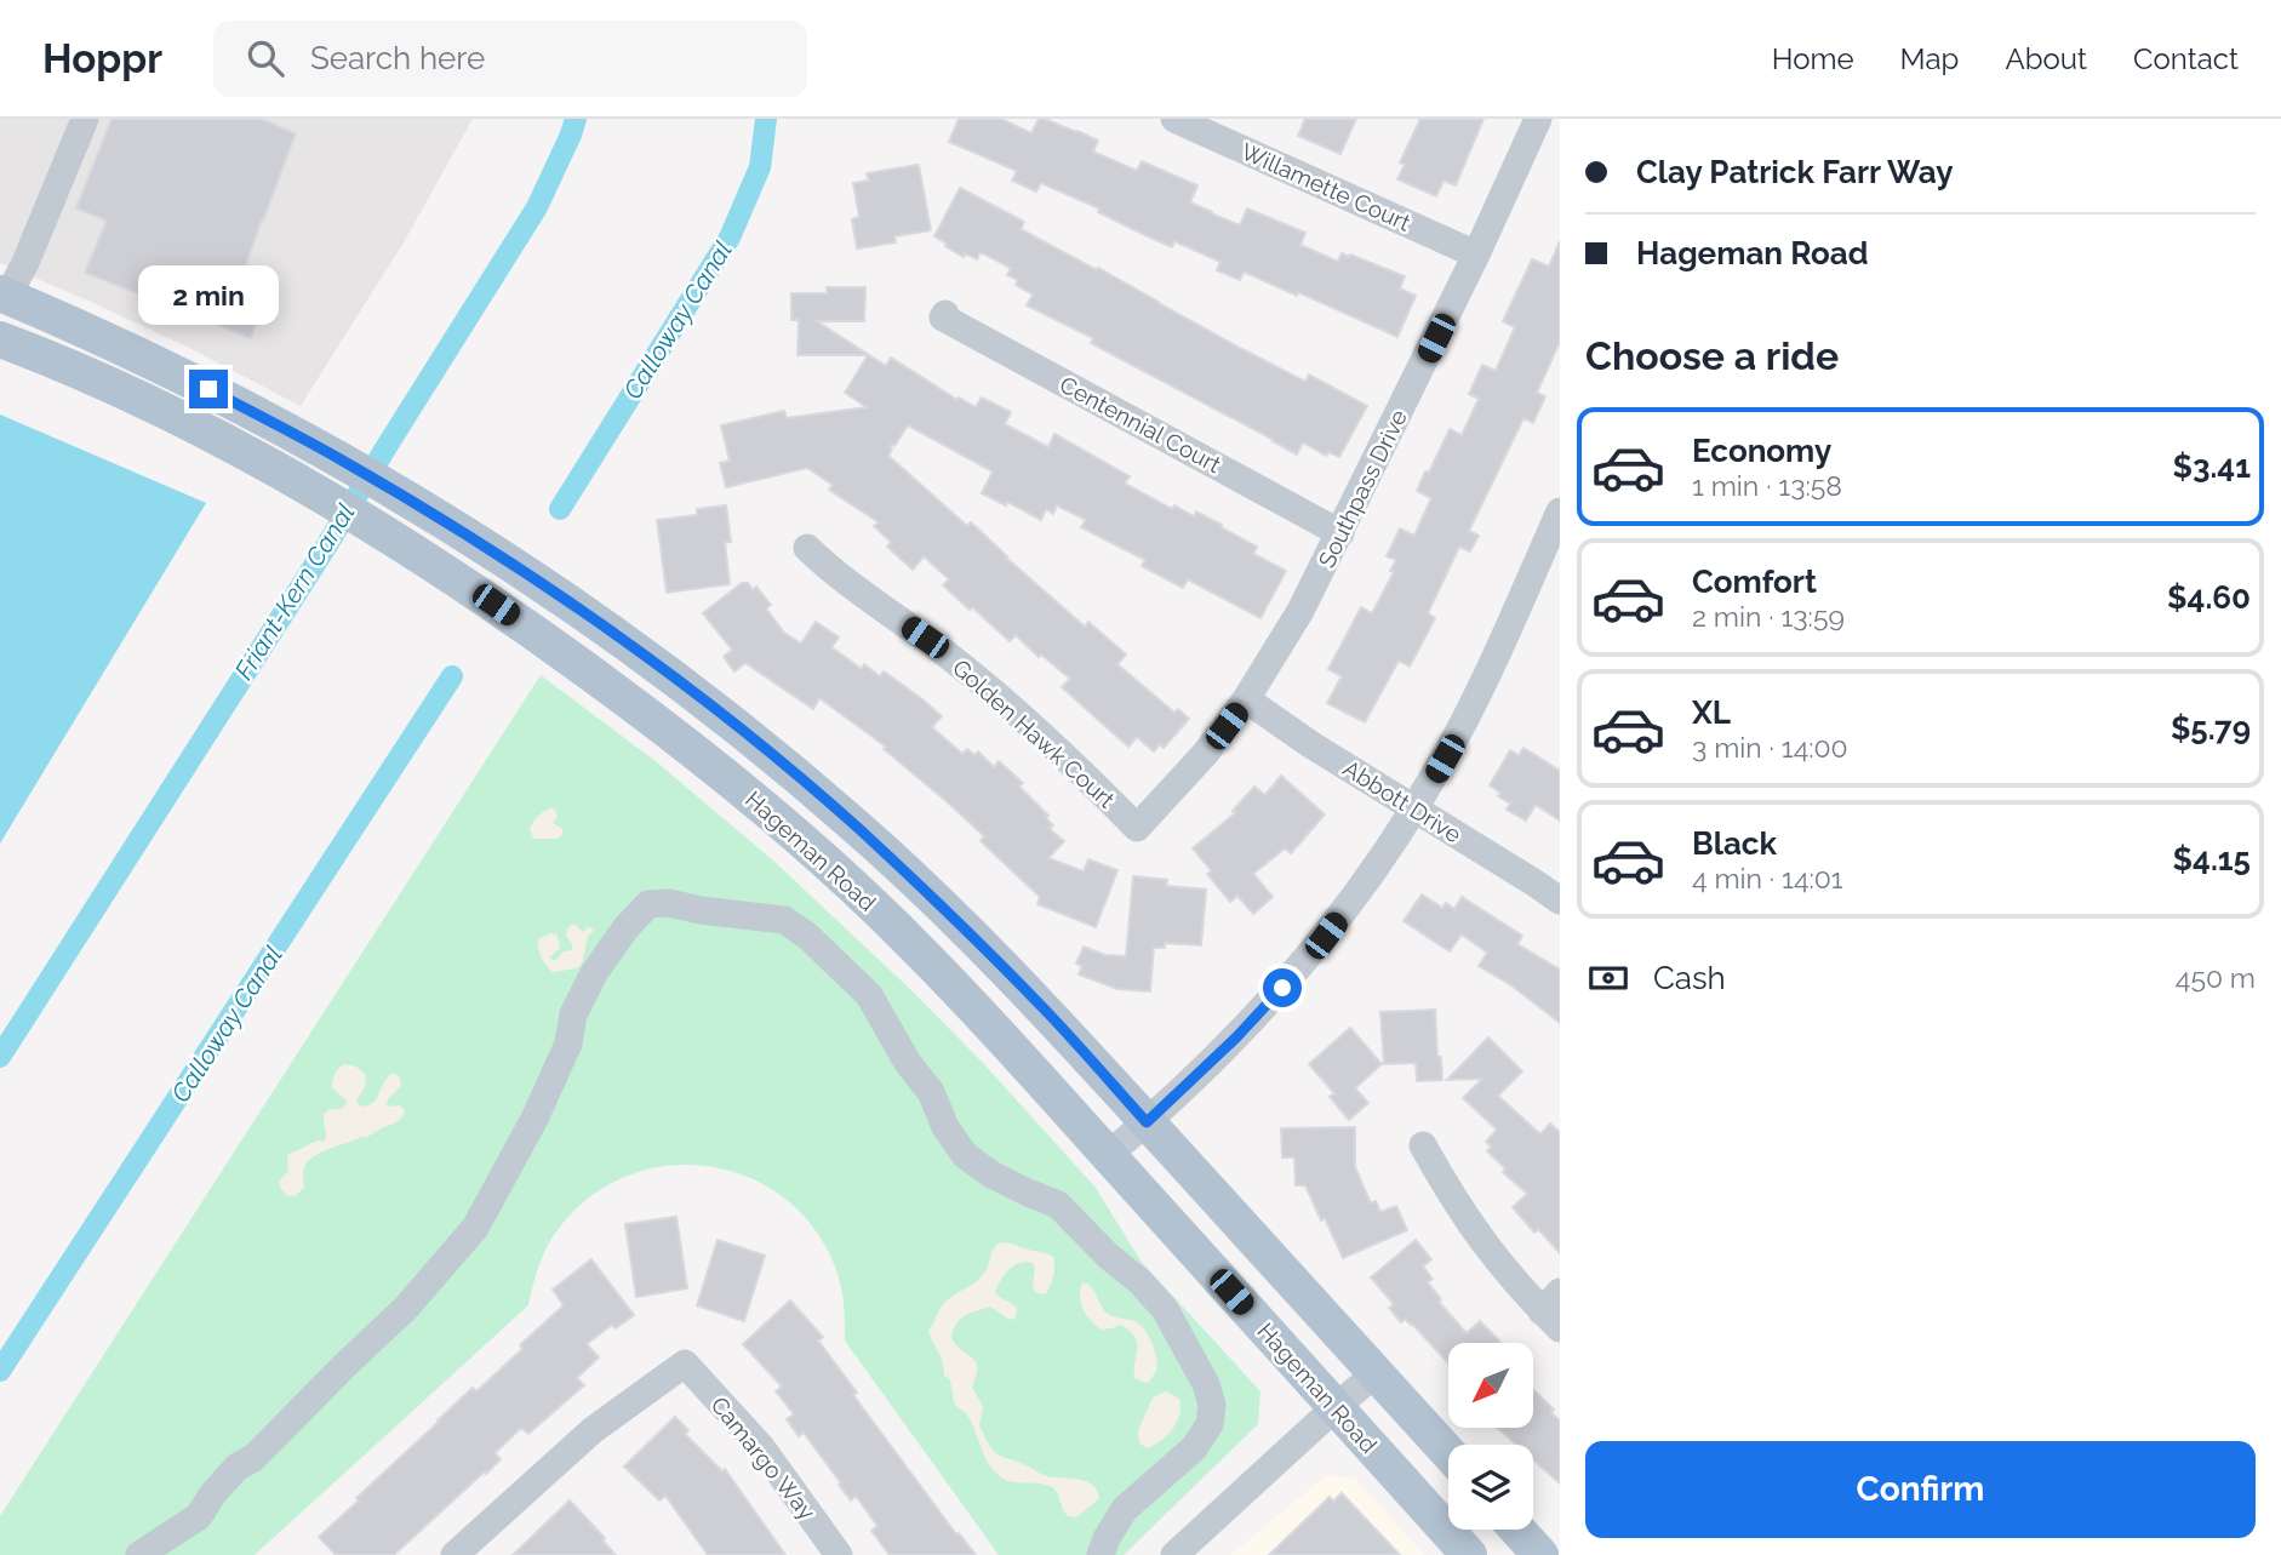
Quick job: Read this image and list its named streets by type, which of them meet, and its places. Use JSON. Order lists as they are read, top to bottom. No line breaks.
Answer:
{"streets":{"main road":["Hageman Road"],"street":["Willamette Court","Centennial Court","Southpass Drive","Golden Hawk Court","Abbott Drive","Camargo Way"]},"crossings":[["Willamette Court","Southpass Drive"],["Centennial Court","Southpass Drive"],["Southpass Drive","Golden Hawk Court"],["Southpass Drive","Abbott Drive"]],"water":["Calloway Canal","Friant-Kern Canal"],"north":"bottom left","page":{"header":"Hoppr","search":"Search here","nav":["Home","Map","About","Contact"],"banner":["Clay Patrick Farr Way","Hageman Road"],"bubble":"2 min","heading":"Choose a ride","list":[{"name":"Economy","note":"1 min · 13:58","value":"$3.41"},{"name":"Comfort","note":"2 min · 13:59","value":"$4.60"},{"name":"XL","note":"3 min · 14:00","value":"$5.79"},{"name":"Black","note":"4 min · 14:01","value":"$4.15"}],"pay":["Cash","450 m"],"buttons":"Confirm"}}
